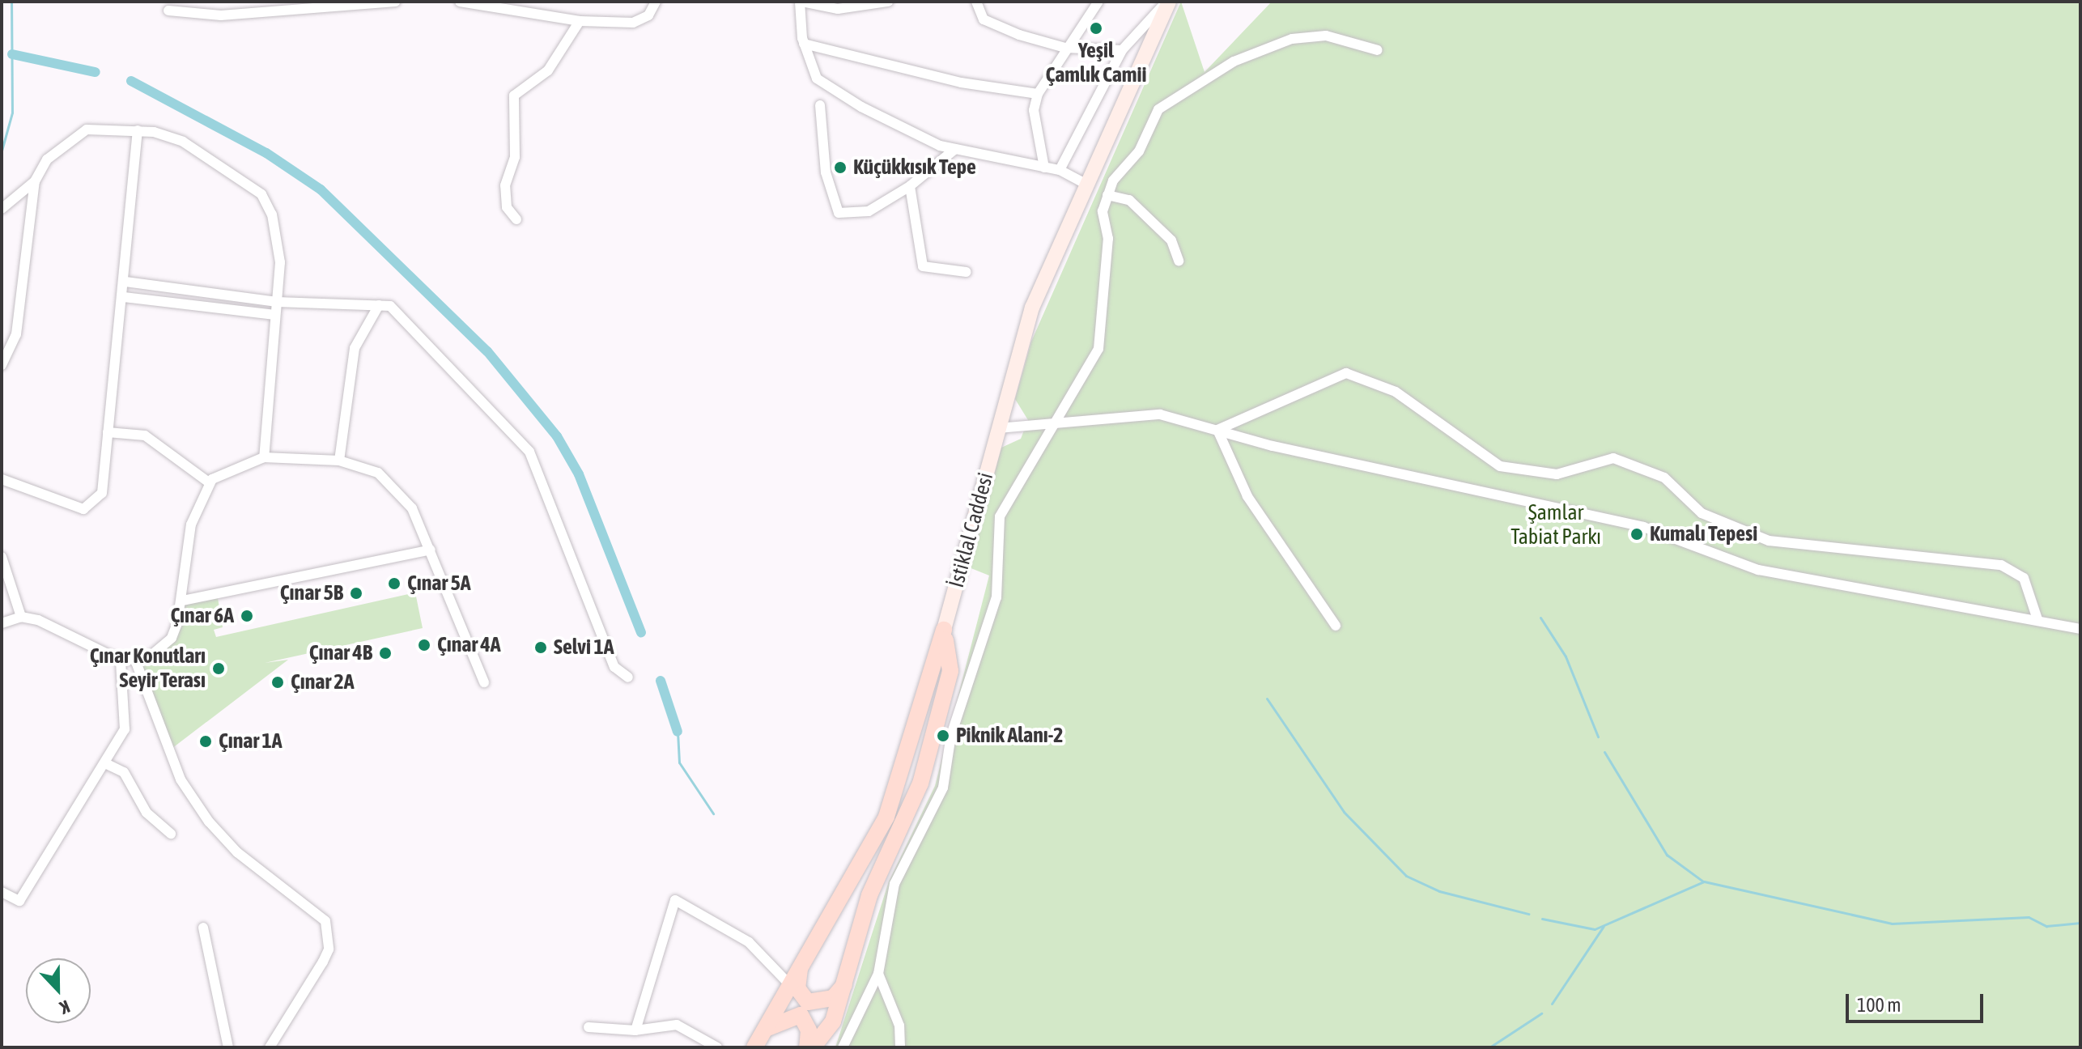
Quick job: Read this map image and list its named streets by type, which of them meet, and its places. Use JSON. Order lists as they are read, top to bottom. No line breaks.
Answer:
{"streets":{"main road":["İstiklal Caddesi"]},"parks":["Şamlar Tabiat Parkı"],"places":["Yeşil Çamlık Camii","Küçükkısık Tepe","Kumalı Tepesi","Çınar 5A","Çınar 5B","Çınar 6A","Çınar 4A","Selvi 1A","Çınar 4B","Çınar Konutları Seyir Terası","Çınar 2A","Piknik Alanı-2","Çınar 1A"],"scale_bar":"100 m","north":"bottom"}
